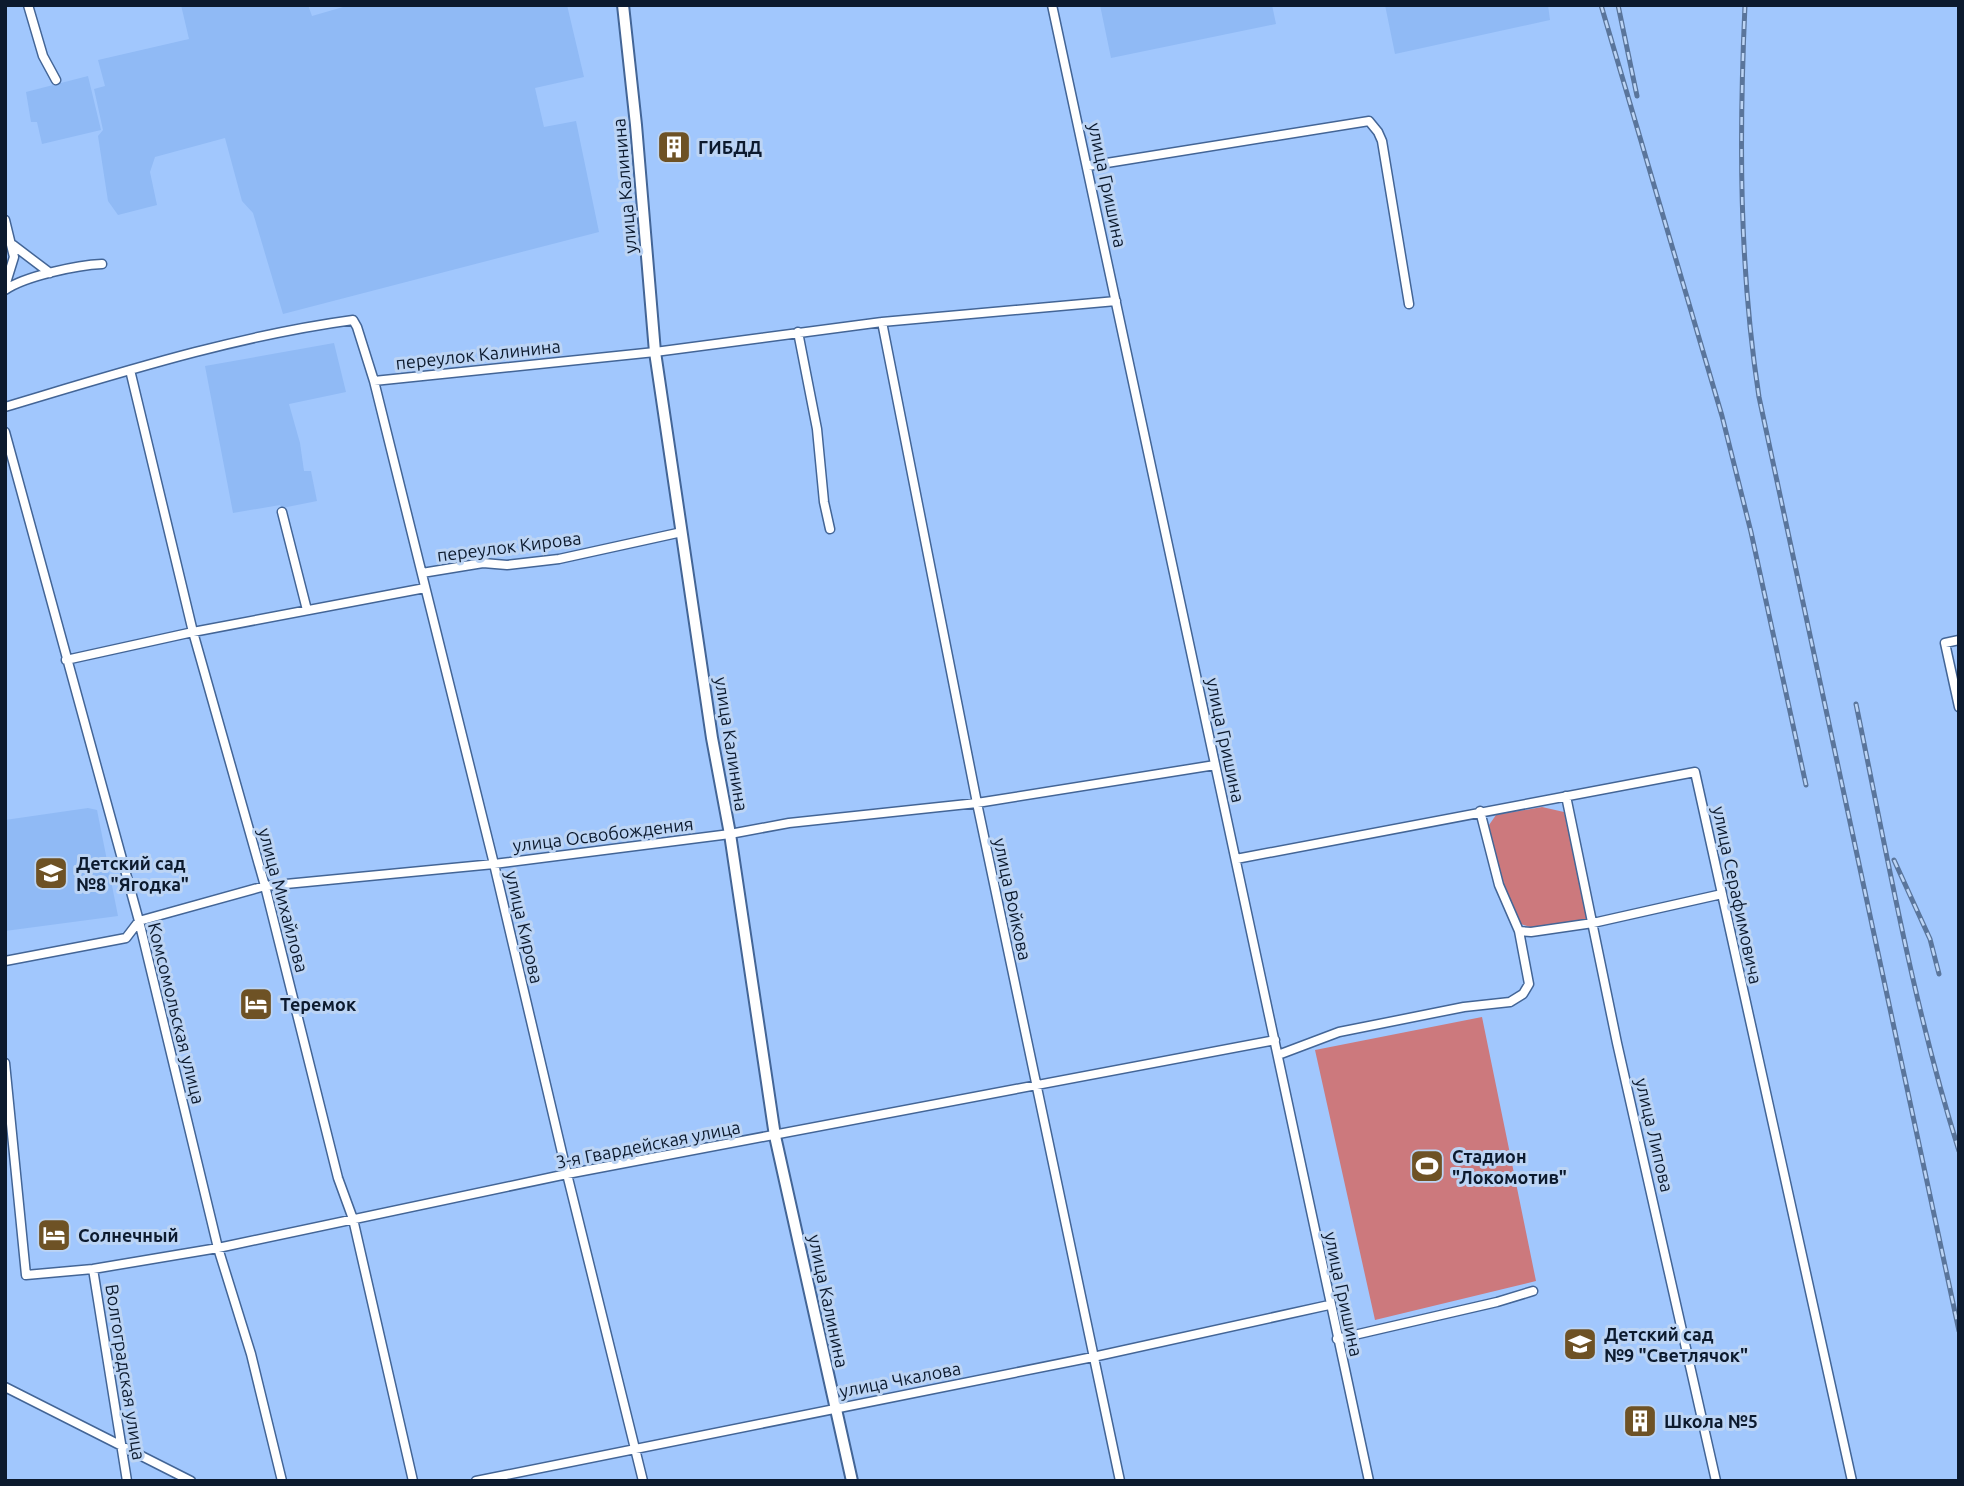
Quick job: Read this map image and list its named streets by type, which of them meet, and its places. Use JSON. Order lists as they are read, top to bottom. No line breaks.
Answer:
{"streets":{"street":["улица Гришина","улица Калинина","переулок Калинина","переулок Кирова","улица Освобождения","улица Серафимовича","улица Войкова","улица Михайлова","улица Кирова","Комсомольская улица","улица Липова","3-я Гвардейская улица","Волгоградская улица","улица Чкалова"]},"crossings":[["улица Гришина","переулок Калинина"],["улица Гришина","улица Освобождения"],["улица Гришина","улица Серафимовича"],["улица Гришина","3-я Гвардейская улица"],["улица Гришина","улица Чкалова"],["улица Калинина","переулок Калинина"],["улица Калинина","переулок Кирова"],["улица Калинина","улица Освобождения"],["улица Калинина","3-я Гвардейская улица"],["улица Калинина","улица Чкалова"],["переулок Калинина","улица Войкова"],["переулок Калинина","улица Михайлова"],["переулок Калинина","улица Кирова"],["переулок Кирова","улица Кирова"],["улица Освобождения","улица Войкова"],["улица Освобождения","улица Михайлова"],["улица Освобождения","улица Кирова"],["улица Освобождения","Комсомольская улица"],["улица Серафимовича","улица Липова"],["улица Войкова","3-я Гвардейская улица"],["улица Войкова","улица Чкалова"],["улица Михайлова","3-я Гвардейская улица"],["улица Кирова","3-я Гвардейская улица"],["улица Кирова","улица Чкалова"],["Комсомольская улица","3-я Гвардейская улица"],["3-я Гвардейская улица","Волгоградская улица"]],"places":{"building":["ГИБДД","Школа №5"],"school or university":["Детский сад №8 \"Ягодка\"","Детский сад №9 \"Светлячок\""],"hotel":["Теремок","Солнечный"],"sports":["Стадион \"Локомотив\""]}}
